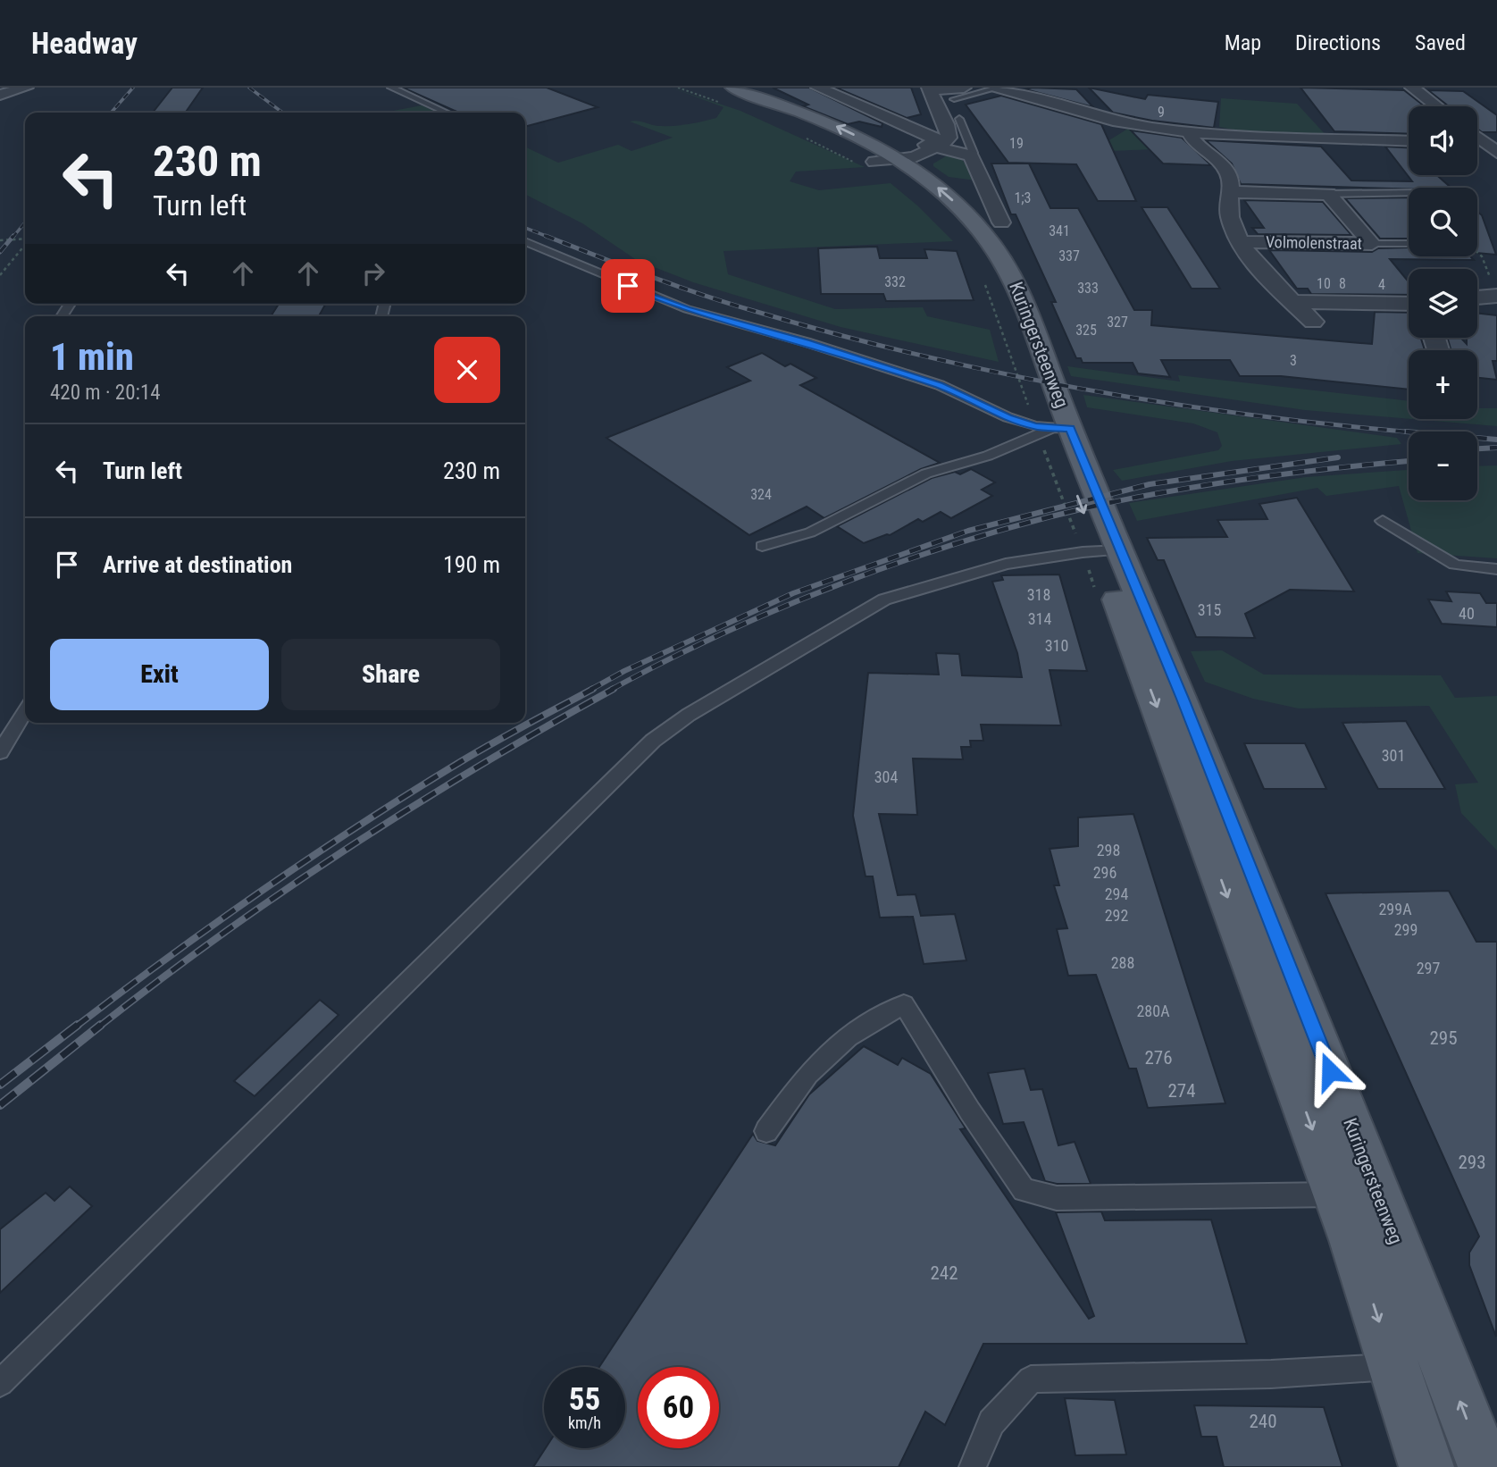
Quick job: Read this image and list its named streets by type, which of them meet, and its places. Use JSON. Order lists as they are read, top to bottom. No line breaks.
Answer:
{"streets":{"main road":["Kuringersteenweg"],"street":["Volmolenstraat"]},"house_numbers":["9","19","1;3","341","337","332","10","8","4","333","327","325","3","324","318","315","40","314","310","301","304","298","296","294","299A","292","299","288","297","280A","295","276","274","293","242","240"],"page":{"header":"Headway","nav":["Map","Directions","Saved"],"map_buttons":["+","−"],"turn":["230 m","Turn left"],"heading":["1 min","420 m · 20:14"],"list":[{"name":"Turn left","value":"230 m"},{"name":"Arrive at destination","value":"190 m"}],"buttons":["Exit","Share"],"speed":"55 km/h","limit":"60"}}
